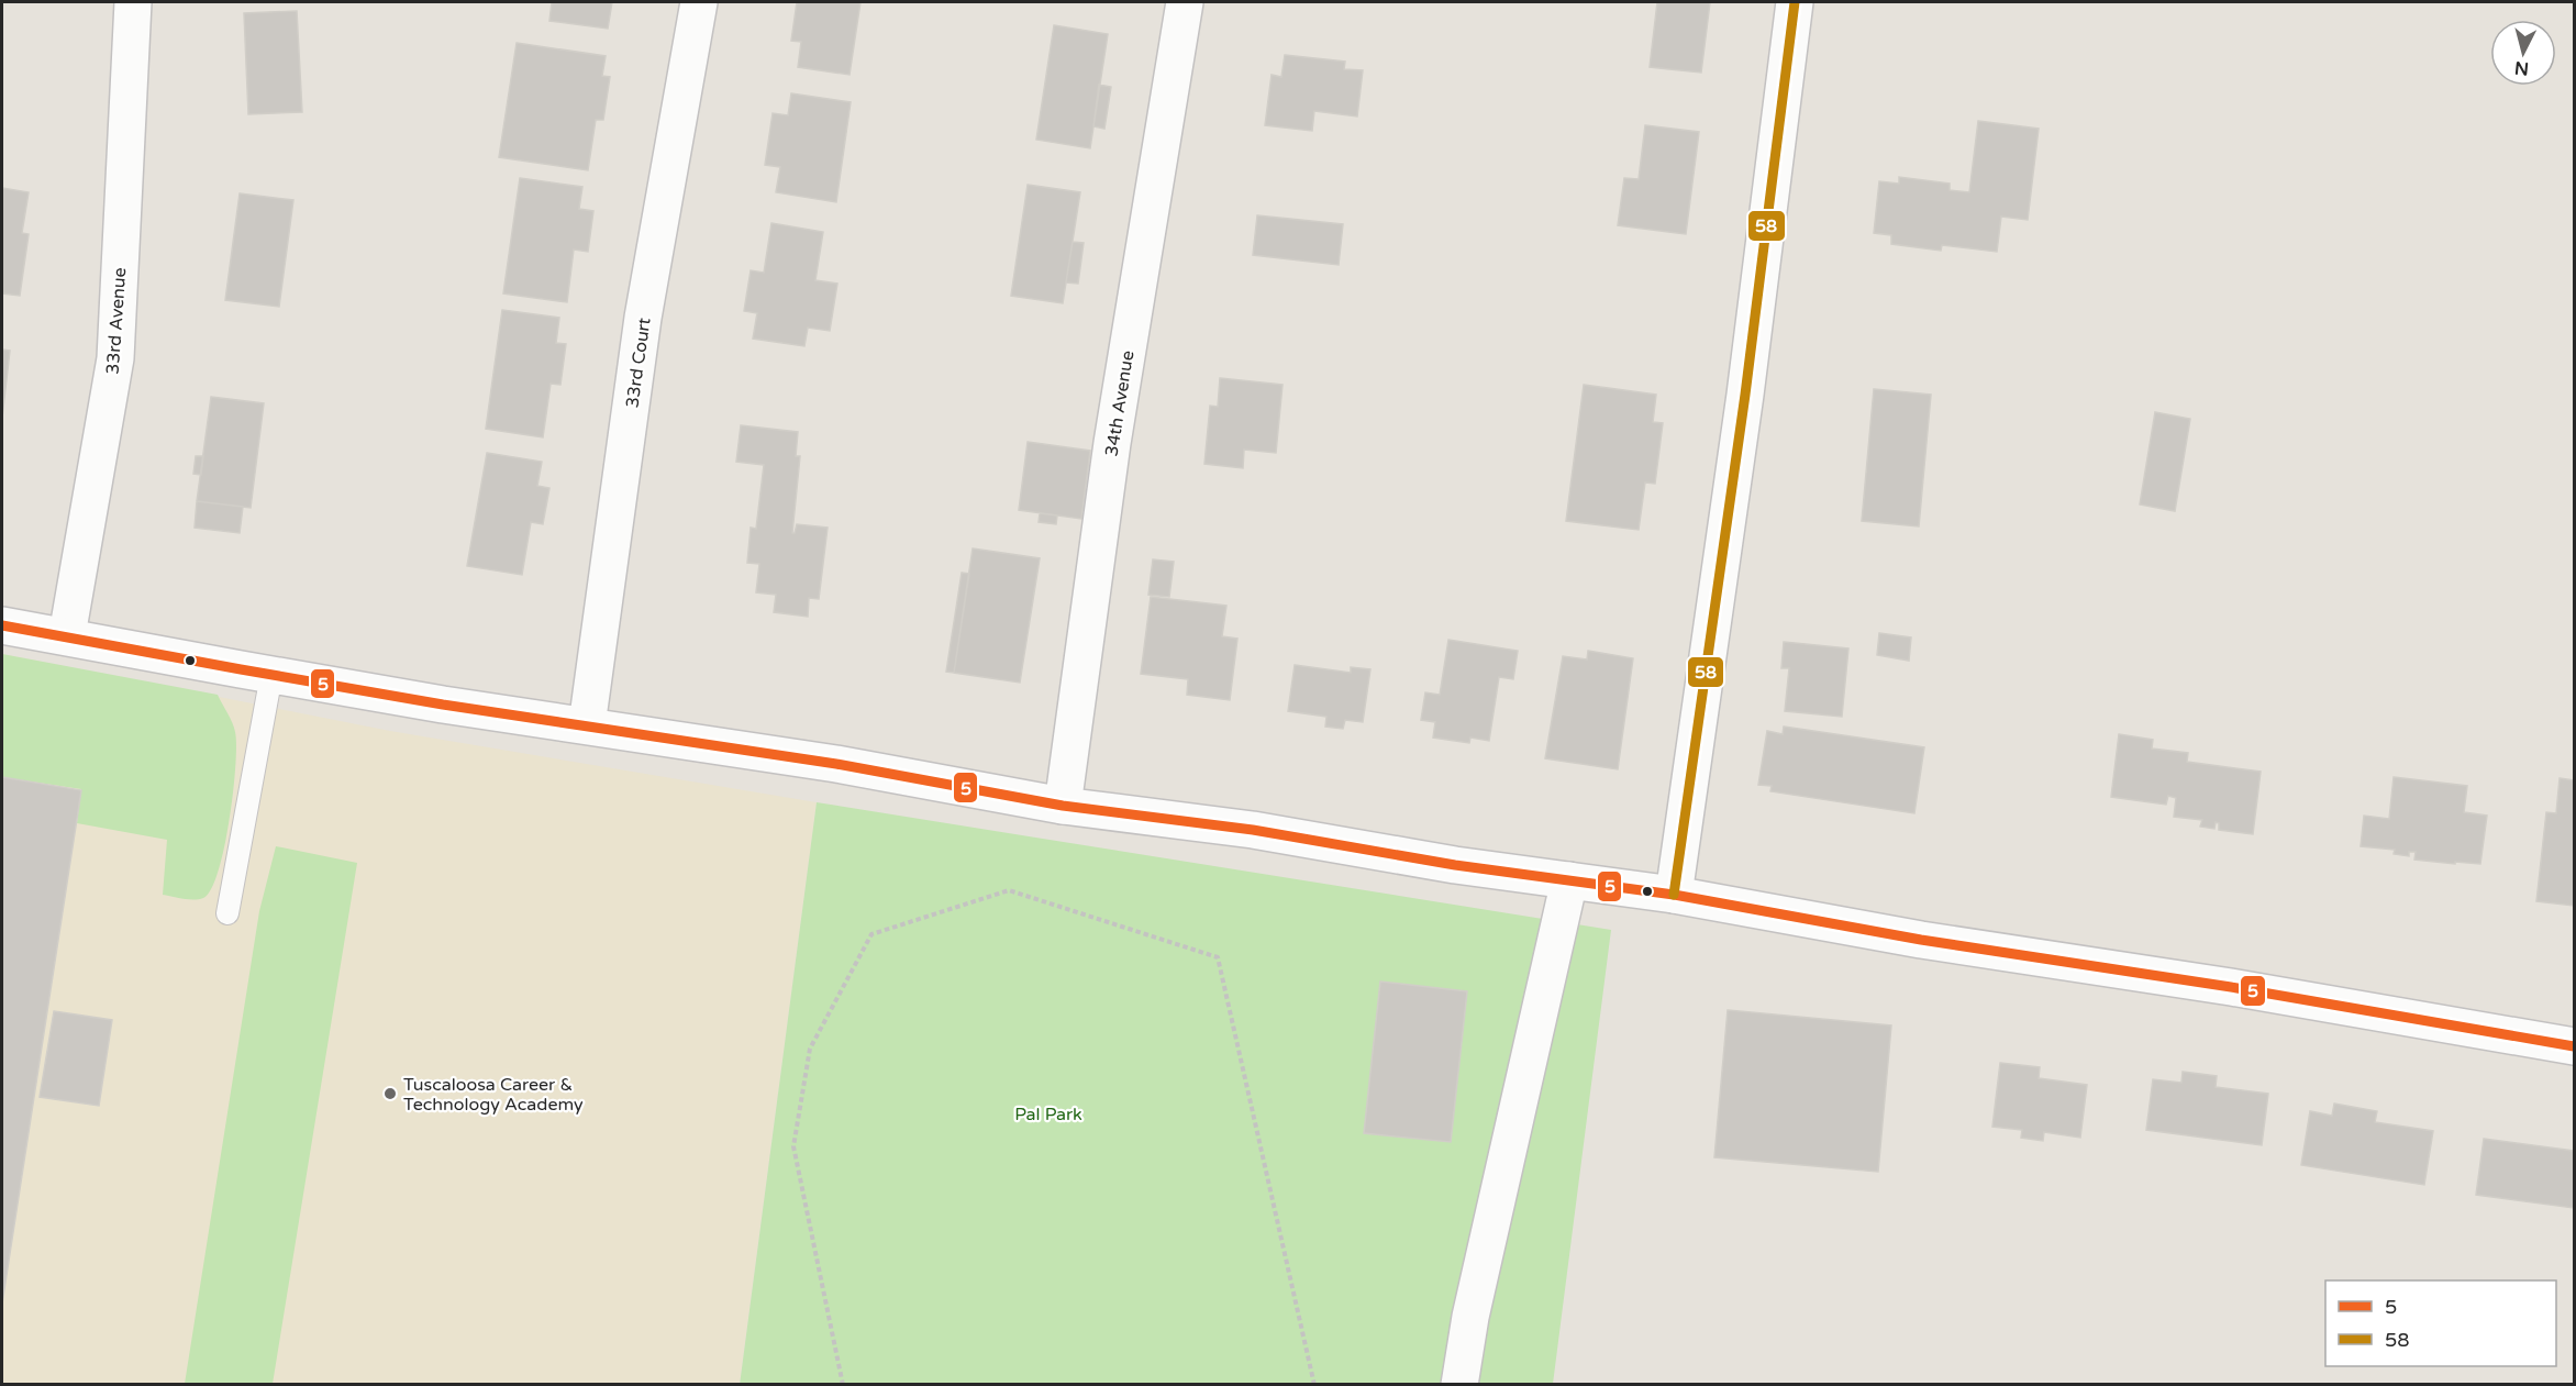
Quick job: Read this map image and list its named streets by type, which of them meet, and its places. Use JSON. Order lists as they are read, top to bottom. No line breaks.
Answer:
{"streets":{"street":["33rd Avenue","33rd Court","34th Avenue"]},"parks":["Pal Park"],"places":["Tuscaloosa Career & Technology Academy"],"lines":["transit line 58","transit line 5"],"legend":["5","58"],"north":"bottom"}
